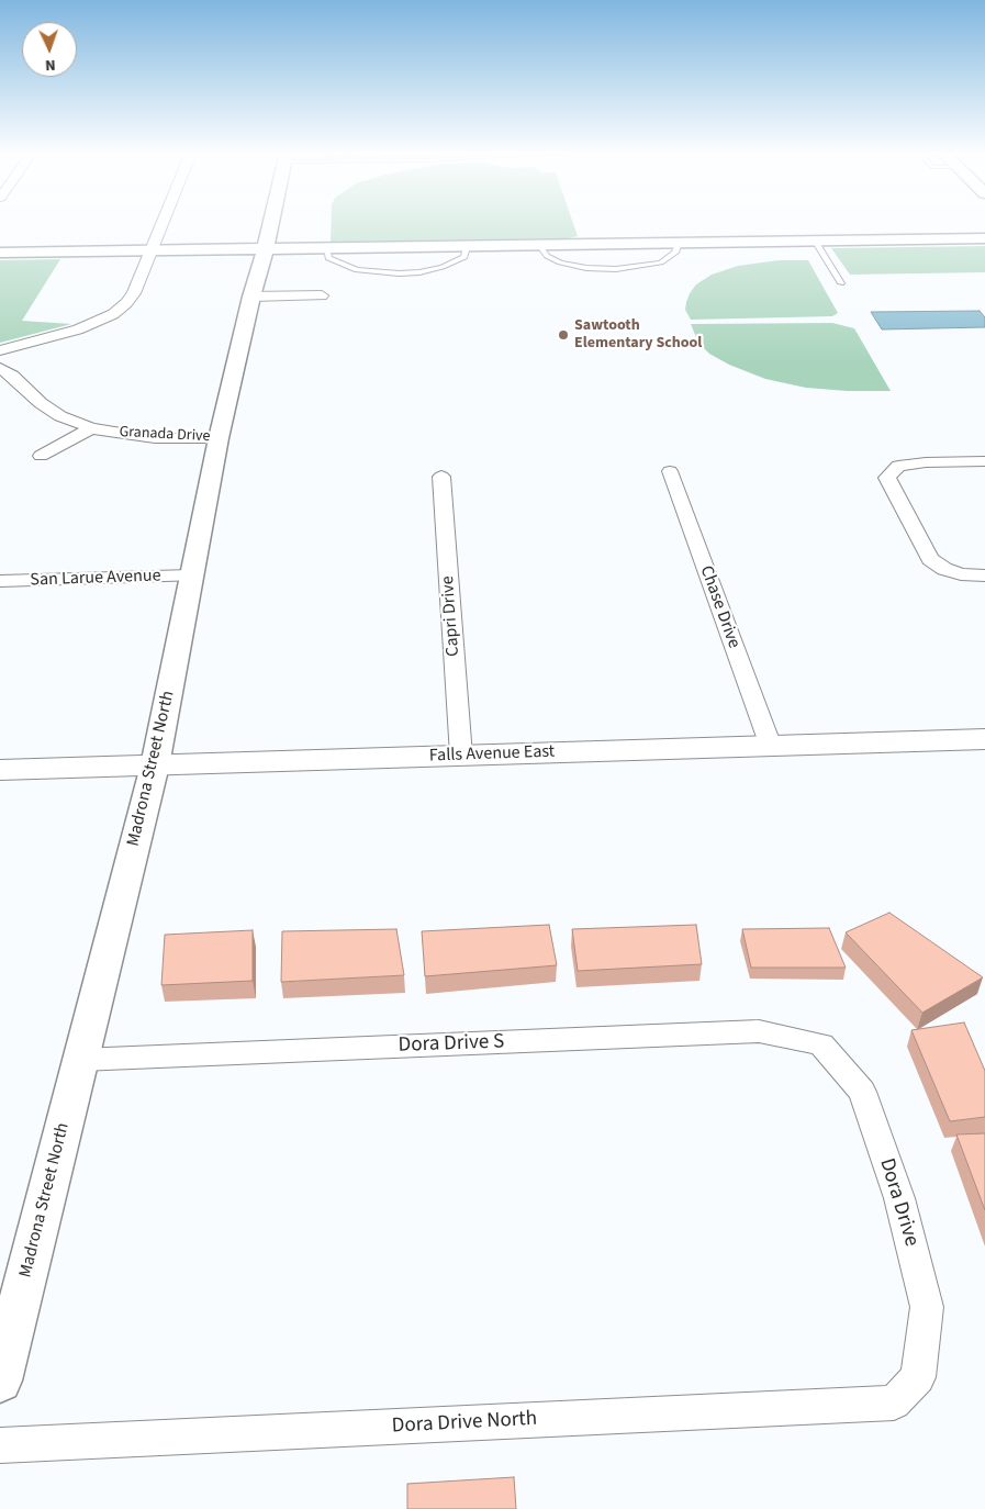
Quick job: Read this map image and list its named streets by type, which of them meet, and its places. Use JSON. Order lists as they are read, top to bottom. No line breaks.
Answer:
{"streets":{"main road":["Falls Avenue East"],"street":["Granada Drive","San Larue Avenue","Chase Drive","Capri Drive","Madrona Street North","Dora Drive S","Dora Drive","Dora Drive North"]},"crossings":[["Granada Drive","Madrona Street North"],["San Larue Avenue","Madrona Street North"],["Chase Drive","Falls Avenue East"],["Capri Drive","Falls Avenue East"],["Falls Avenue East","Madrona Street North"],["Madrona Street North","Dora Drive S"],["Dora Drive S","Dora Drive"],["Dora Drive","Dora Drive North"]],"places":["Sawtooth Elementary School"],"north":"bottom"}
